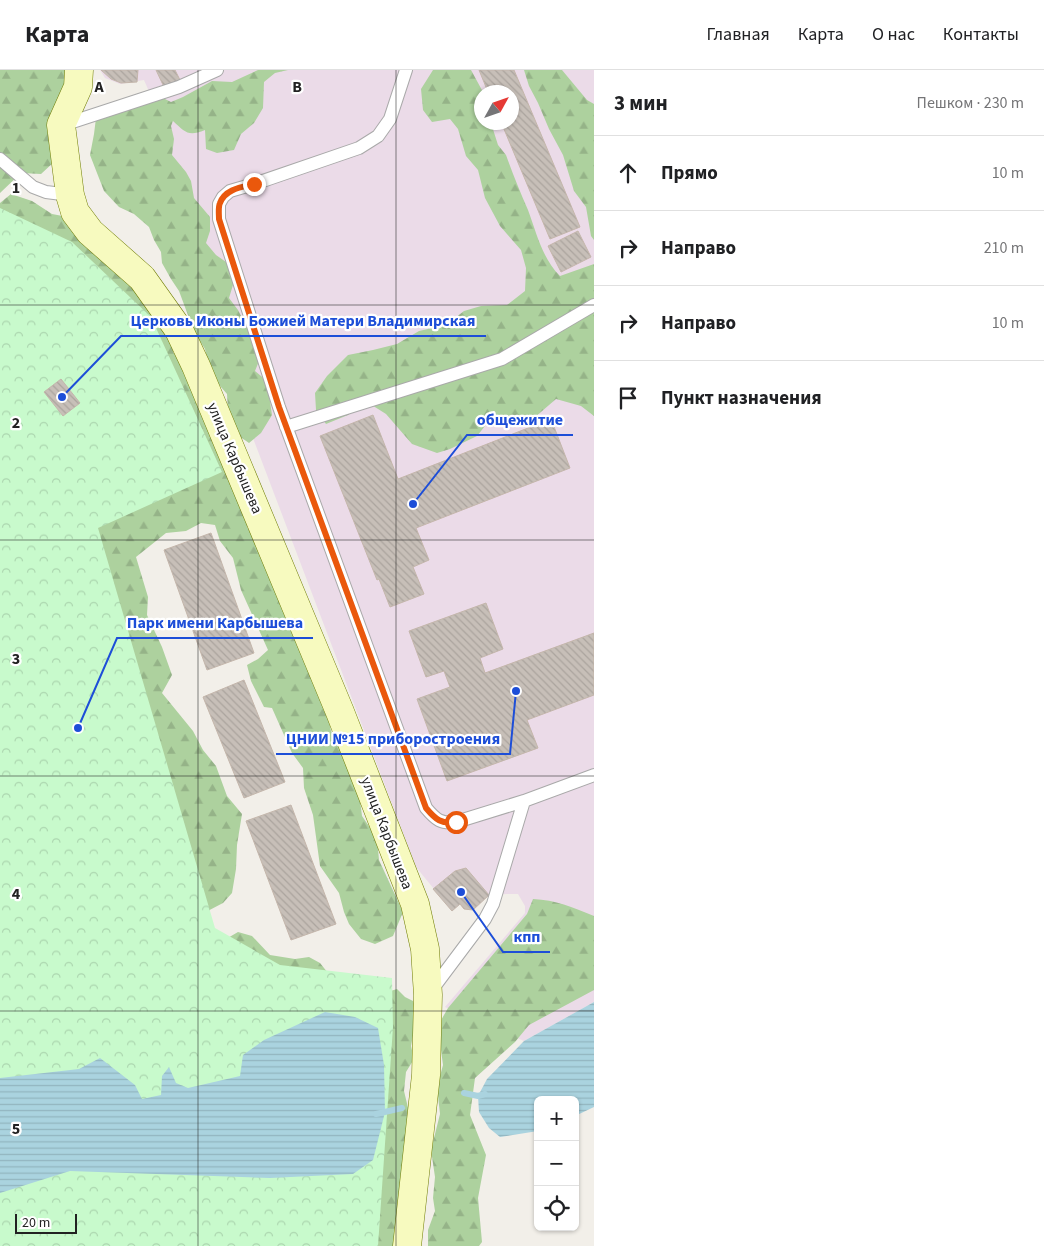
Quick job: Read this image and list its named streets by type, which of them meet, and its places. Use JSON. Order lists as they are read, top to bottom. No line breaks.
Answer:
{"streets":{"street":["улица Карбышева"]},"places":["Церковь Иконы Божией Матери Владимирская","общежитие","ЦНИИ №15 приборостроения","Парк имени Карбышева","кпп"],"scale_bar":"20 m","north":"top right","page":{"header":"Карта","nav":["Главная","Карта","О нас","Контакты"],"heading":["3 мин","Пешком · 230 m"],"list":[["Прямо","10 m"],["Направо","210 m"],["Направо","10 m"],"Пункт назначения"],"map_buttons":["+","−"],"scale":"20 m"},"grid":{"columns":["A","B"],"rows":["1","2","3","4","5"]}}
